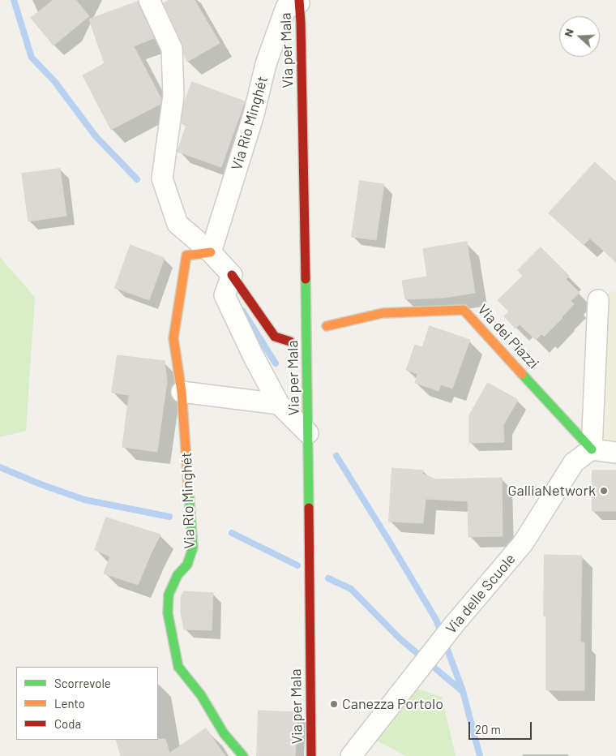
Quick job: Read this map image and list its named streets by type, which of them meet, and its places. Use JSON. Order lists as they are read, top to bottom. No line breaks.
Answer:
{"streets":{"street":["Via per Mala","Via Rio Minghét","Via dei Piazzi","Via delle Scuole"]},"crossings":[["Via per Mala","Via Rio Minghét"],["Via dei Piazzi","Via delle Scuole"]],"places":["GalliaNetwork","Canezza Portolo"],"legend":["Scorrevole","Lento","Coda"],"scale_bar":"20 m","north":"left"}
